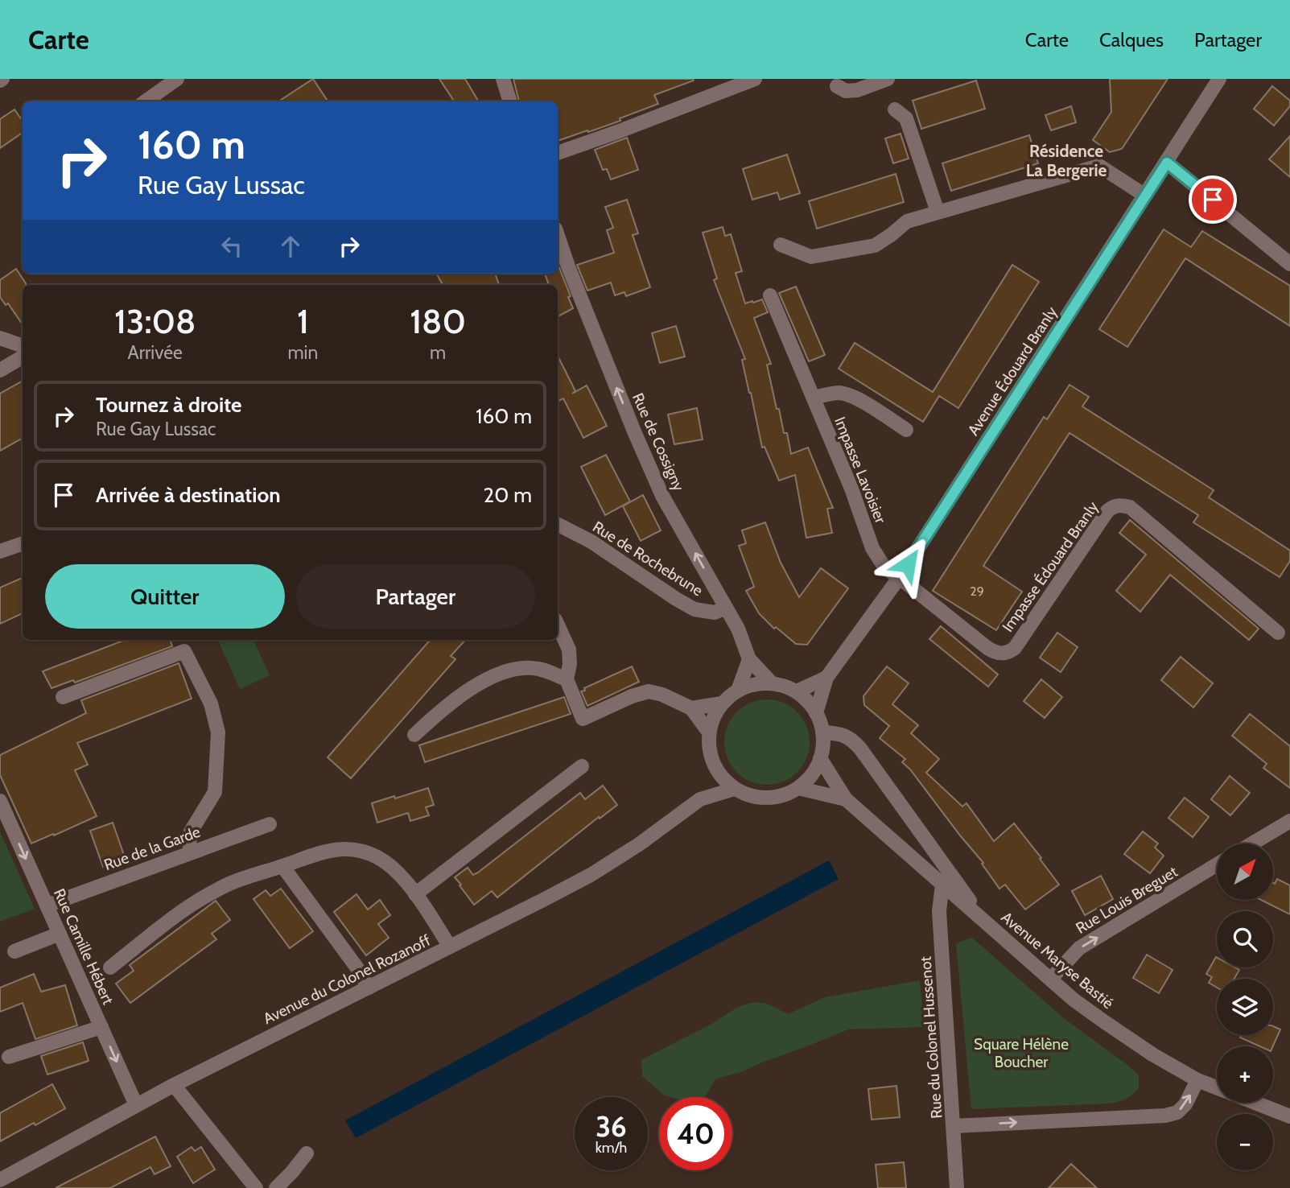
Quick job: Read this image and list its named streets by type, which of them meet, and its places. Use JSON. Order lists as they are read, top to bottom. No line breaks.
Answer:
{"streets":{"street":["Avenue Édouard Branly","Rue de Cossigny","Impasse Lavoisier","Rue de Rochebrune","Impasse Édouard Branly","Rue de la Garde","Rue Louis Breguet","Rue Camille Hébert","Avenue Maryse Bastié","Avenue du Colonel Rozanoff","Rue du Colonel Hussenot"]},"crossings":[["Avenue Édouard Branly","Rue de Cossigny"],["Avenue Édouard Branly","Impasse Lavoisier"],["Avenue Édouard Branly","Impasse Édouard Branly"],["Avenue Édouard Branly","Avenue Maryse Bastié"],["Avenue Édouard Branly","Avenue du Colonel Rozanoff"],["Rue de Cossigny","Rue de Rochebrune"],["Rue de Cossigny","Avenue Maryse Bastié"],["Rue de Cossigny","Avenue du Colonel Rozanoff"],["Impasse Lavoisier","Impasse Édouard Branly"],["Rue de la Garde","Rue Camille Hébert"],["Rue Louis Breguet","Avenue Maryse Bastié"],["Rue Camille Hébert","Avenue du Colonel Rozanoff"],["Avenue Maryse Bastié","Avenue du Colonel Rozanoff"],["Avenue Maryse Bastié","Rue du Colonel Hussenot"]],"one_way":["Rue de Cossigny","Rue Louis Breguet","Rue Camille Hébert"],"districts":["Résidence La Bergerie"],"parks":["Square Hélène Boucher"],"house_numbers":["29"],"north":"top right","page":{"header":"Carte","nav":["Carte","Calques","Partager"],"turn":["160 m","Rue Gay Lussac"],"eta":["13:08","Arrivée","1","min","180","m"],"list":[{"name":"Tournez à droite","note":"Rue Gay Lussac","value":"160 m"},{"name":"Arrivée à destination","value":"20 m"}],"buttons":["Quitter","Partager"],"map_buttons":["+","−"],"speed":"36 km/h","limit":"40"}}
